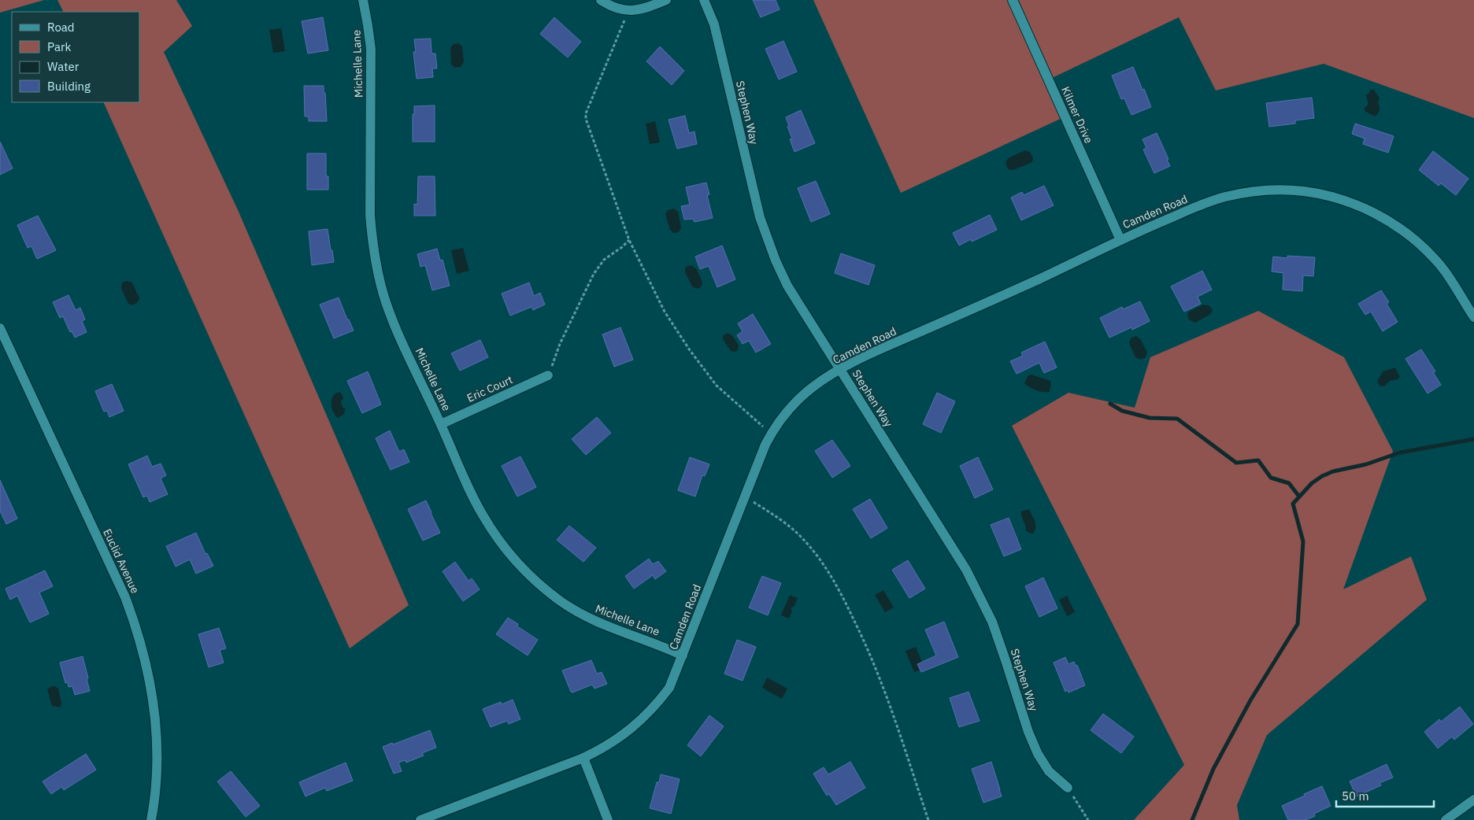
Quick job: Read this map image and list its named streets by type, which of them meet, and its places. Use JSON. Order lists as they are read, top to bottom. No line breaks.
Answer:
{"streets":{"street":["Michelle Lane","Stephen Way","Kilmer Drive","Camden Road","Eric Court","Euclid Avenue"]},"crossings":[["Michelle Lane","Camden Road"],["Michelle Lane","Eric Court"],["Stephen Way","Camden Road"],["Kilmer Drive","Camden Road"]],"legend":["Road","Park","Water","Building"],"scale_bar":"50 m"}
